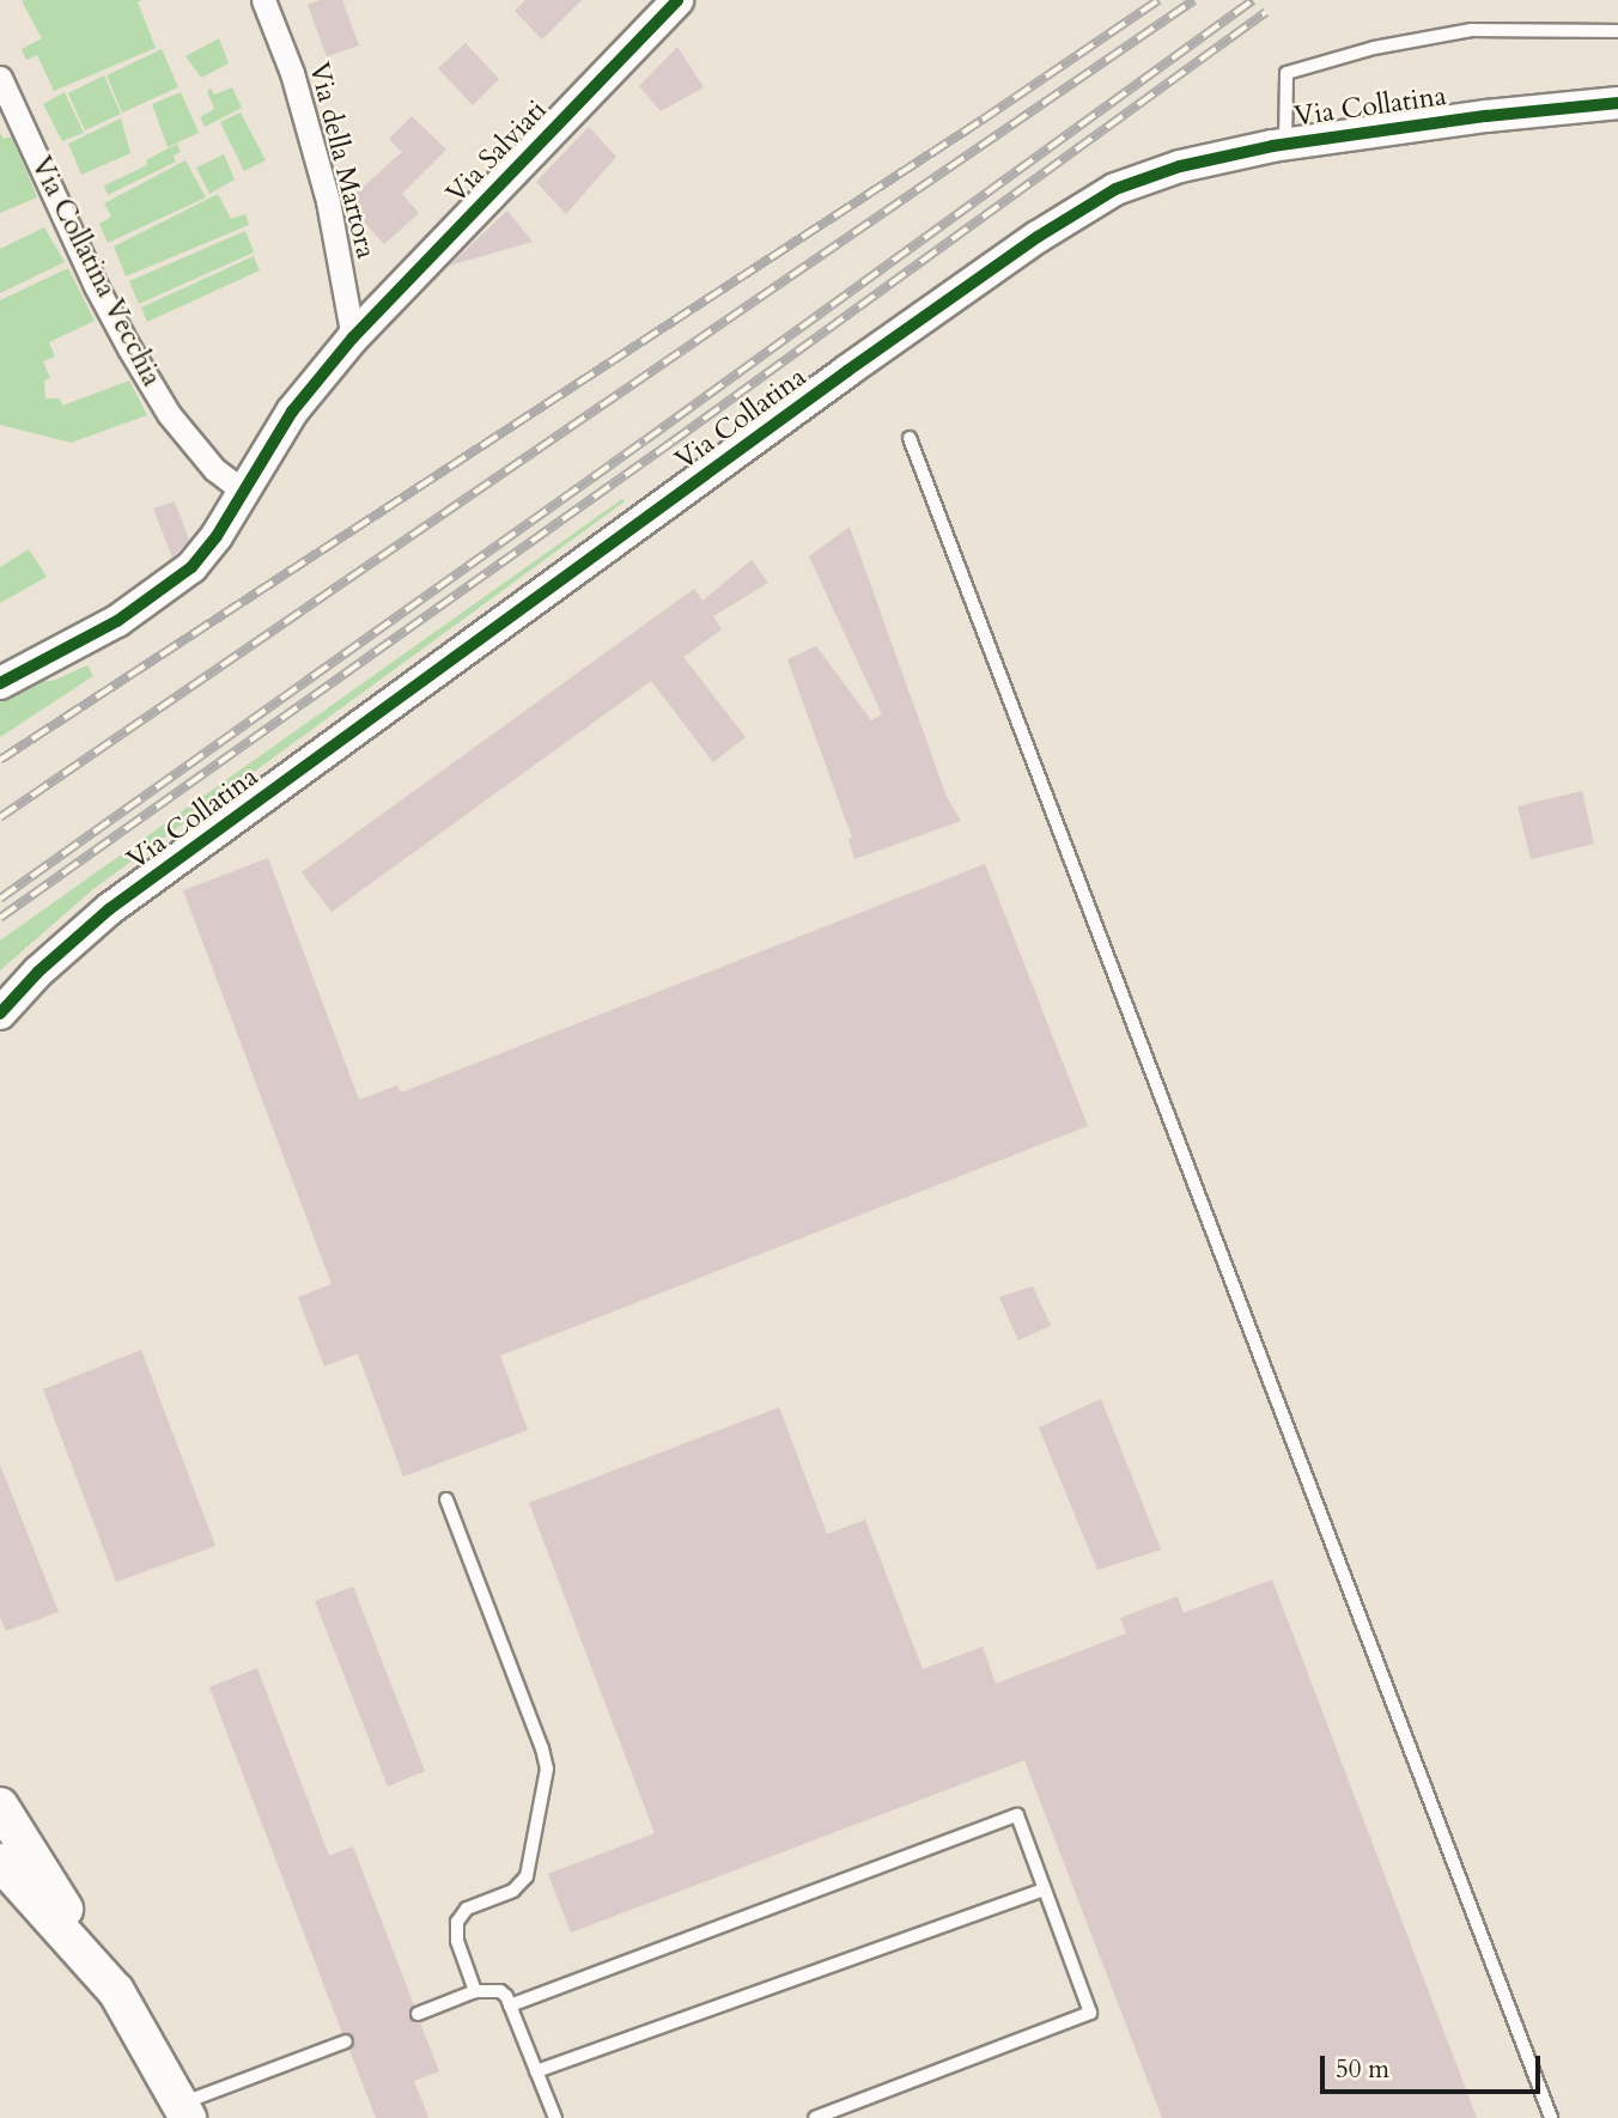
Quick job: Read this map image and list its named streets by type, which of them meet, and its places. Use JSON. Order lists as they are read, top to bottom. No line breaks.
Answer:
{"streets":{"street":["Via Collatina","Via Salviati","Via della Martora","Via Collatina Vecchia"]},"crossings":[["Via Salviati","Via della Martora"]],"scale_bar":"50 m"}
